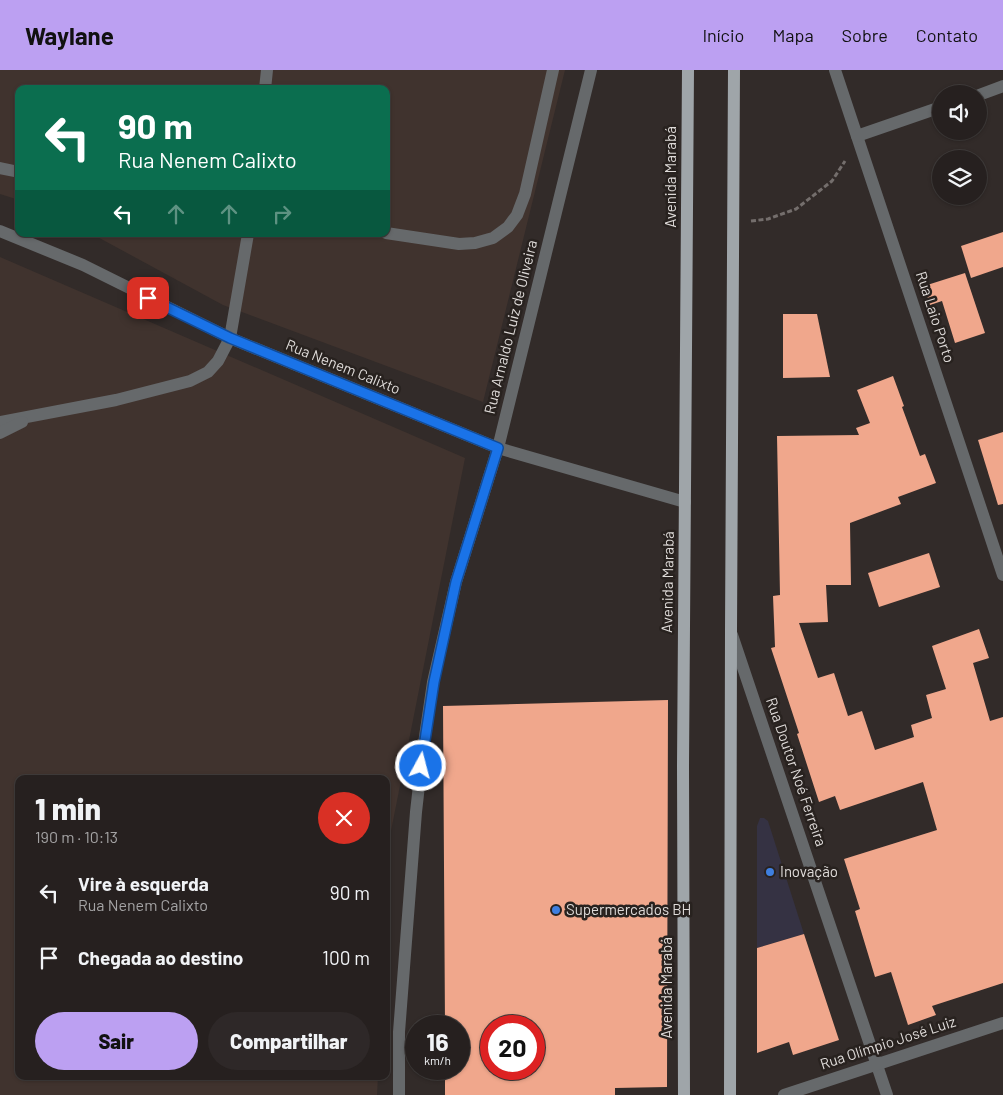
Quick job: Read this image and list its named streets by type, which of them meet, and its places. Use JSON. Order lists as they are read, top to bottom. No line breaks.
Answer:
{"streets":{"main road":["Avenida Marabá"],"street":["Rua Laio Porto","Rua Arnaldo Luiz de Oliveira","Rua Nenem Calixto","Rua Doutor Noé Ferreira","Rua Olímpio José Luiz"]},"crossings":[["Avenida Marabá","Rua Nenem Calixto"],["Rua Arnaldo Luiz de Oliveira","Rua Nenem Calixto"],["Rua Doutor Noé Ferreira","Rua Olímpio José Luiz"]],"places":["Inovação","Supermercados BH"],"page":{"header":"Waylane","nav":["Início","Mapa","Sobre","Contato"],"turn":["90 m","Rua Nenem Calixto"],"heading":["1 min","190 m · 10:13"],"list":[{"name":"Vire à esquerda","note":"Rua Nenem Calixto","value":"90 m"},{"name":"Chegada ao destino","value":"100 m"}],"buttons":["Sair","Compartilhar"],"speed":"16 km/h","limit":"20"}}
